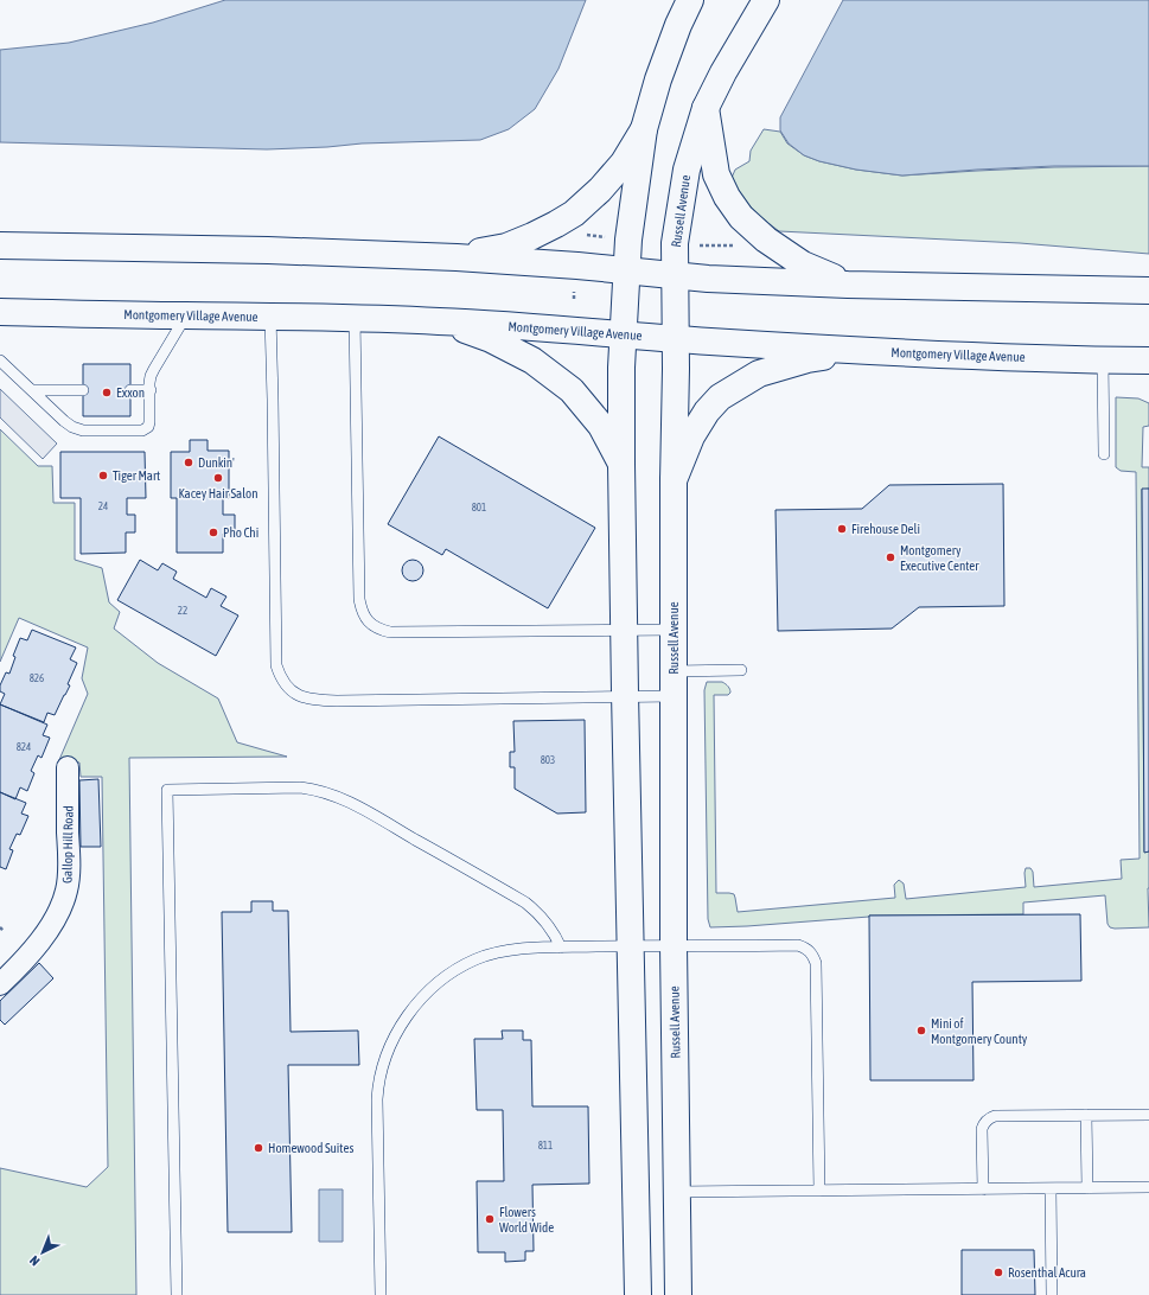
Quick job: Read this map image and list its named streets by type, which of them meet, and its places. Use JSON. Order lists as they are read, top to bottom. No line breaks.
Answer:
{"streets":{"main road":["Russell Avenue","Montgomery Village Avenue"],"street":["Gallop Hill Road"]},"crossings":[["Russell Avenue","Montgomery Village Avenue"]],"places":["Exxon","Dunkin'","Tiger Mart","Kacey Hair Salon","Firehouse Deli","Pho Chi","Montgomery Executive Center","Mini of Montgomery County","Homewood Suites","Flowers World Wide","Rosenthal Acura"],"house_numbers":["24","801","22","826","824","803","811"],"north":"bottom left"}
